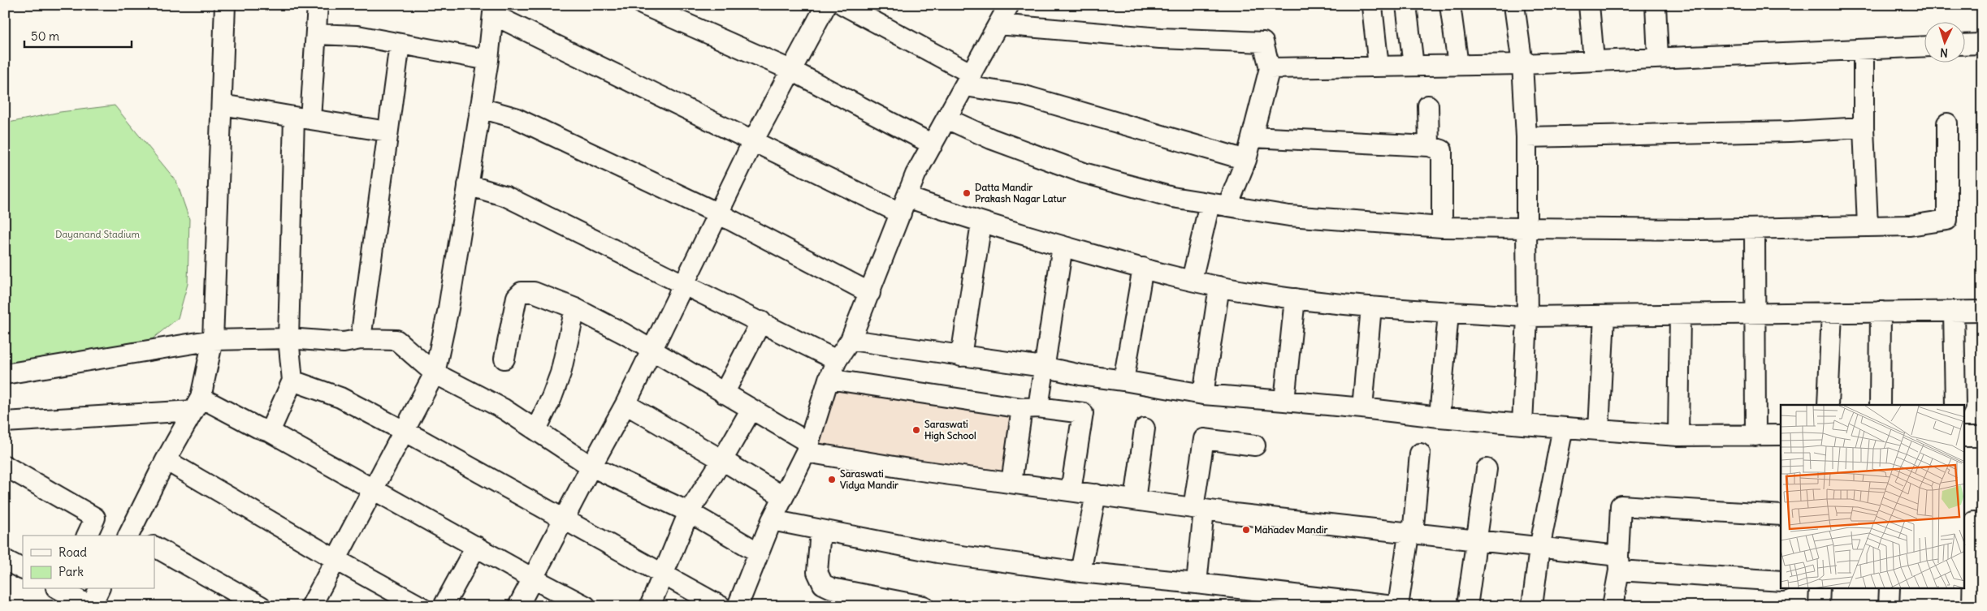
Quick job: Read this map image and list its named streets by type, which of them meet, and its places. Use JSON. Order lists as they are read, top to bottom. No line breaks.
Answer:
{"parks":["Dayanand Stadium"],"places":["Datta Mandir Prakash Nagar Latur","Saraswati High School","Saraswati Vidya Mandir","Mahadev Mandir"],"legend":["Road","Park"],"scale_bar":"50 m","north":"bottom"}
